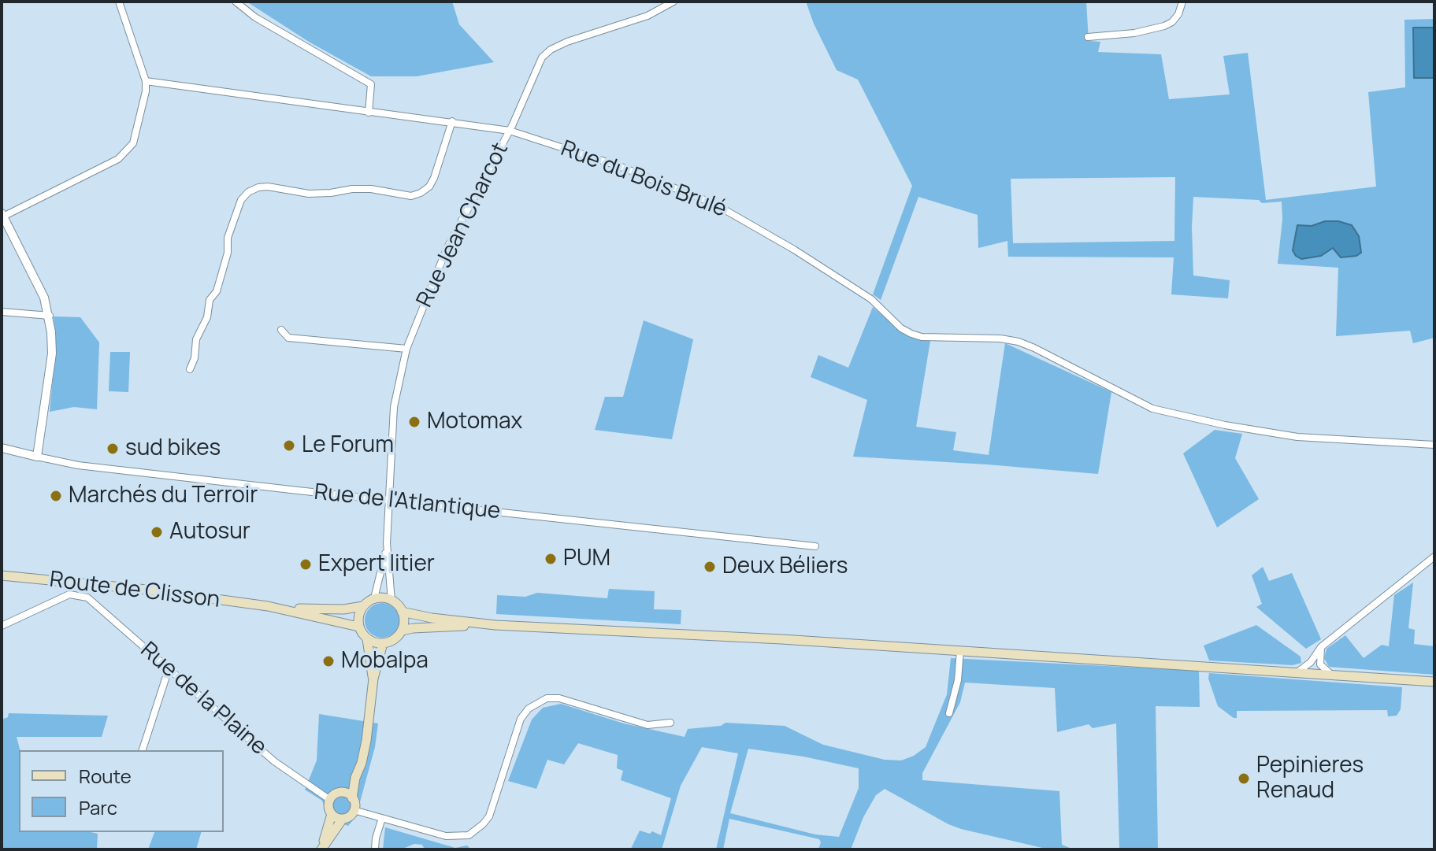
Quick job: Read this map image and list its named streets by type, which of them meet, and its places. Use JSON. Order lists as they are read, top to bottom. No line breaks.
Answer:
{"streets":{"main road":["Route de Clisson"],"street":["Rue du Bois Brulé","Rue Jean Charcot","Rue de l'Atlantique","Rue de la Plaine"]},"crossings":[["Rue du Bois Brulé","Rue Jean Charcot"],["Rue Jean Charcot","Rue de l'Atlantique"],["Rue Jean Charcot","Route de Clisson"]],"places":["Motomax","Le Forum","sud bikes","Marchés du Terroir","Autosur","PUM","Expert litier","Deux Béliers","Mobalpa","Pepinieres Renaud"],"legend":["Route","Parc"]}
